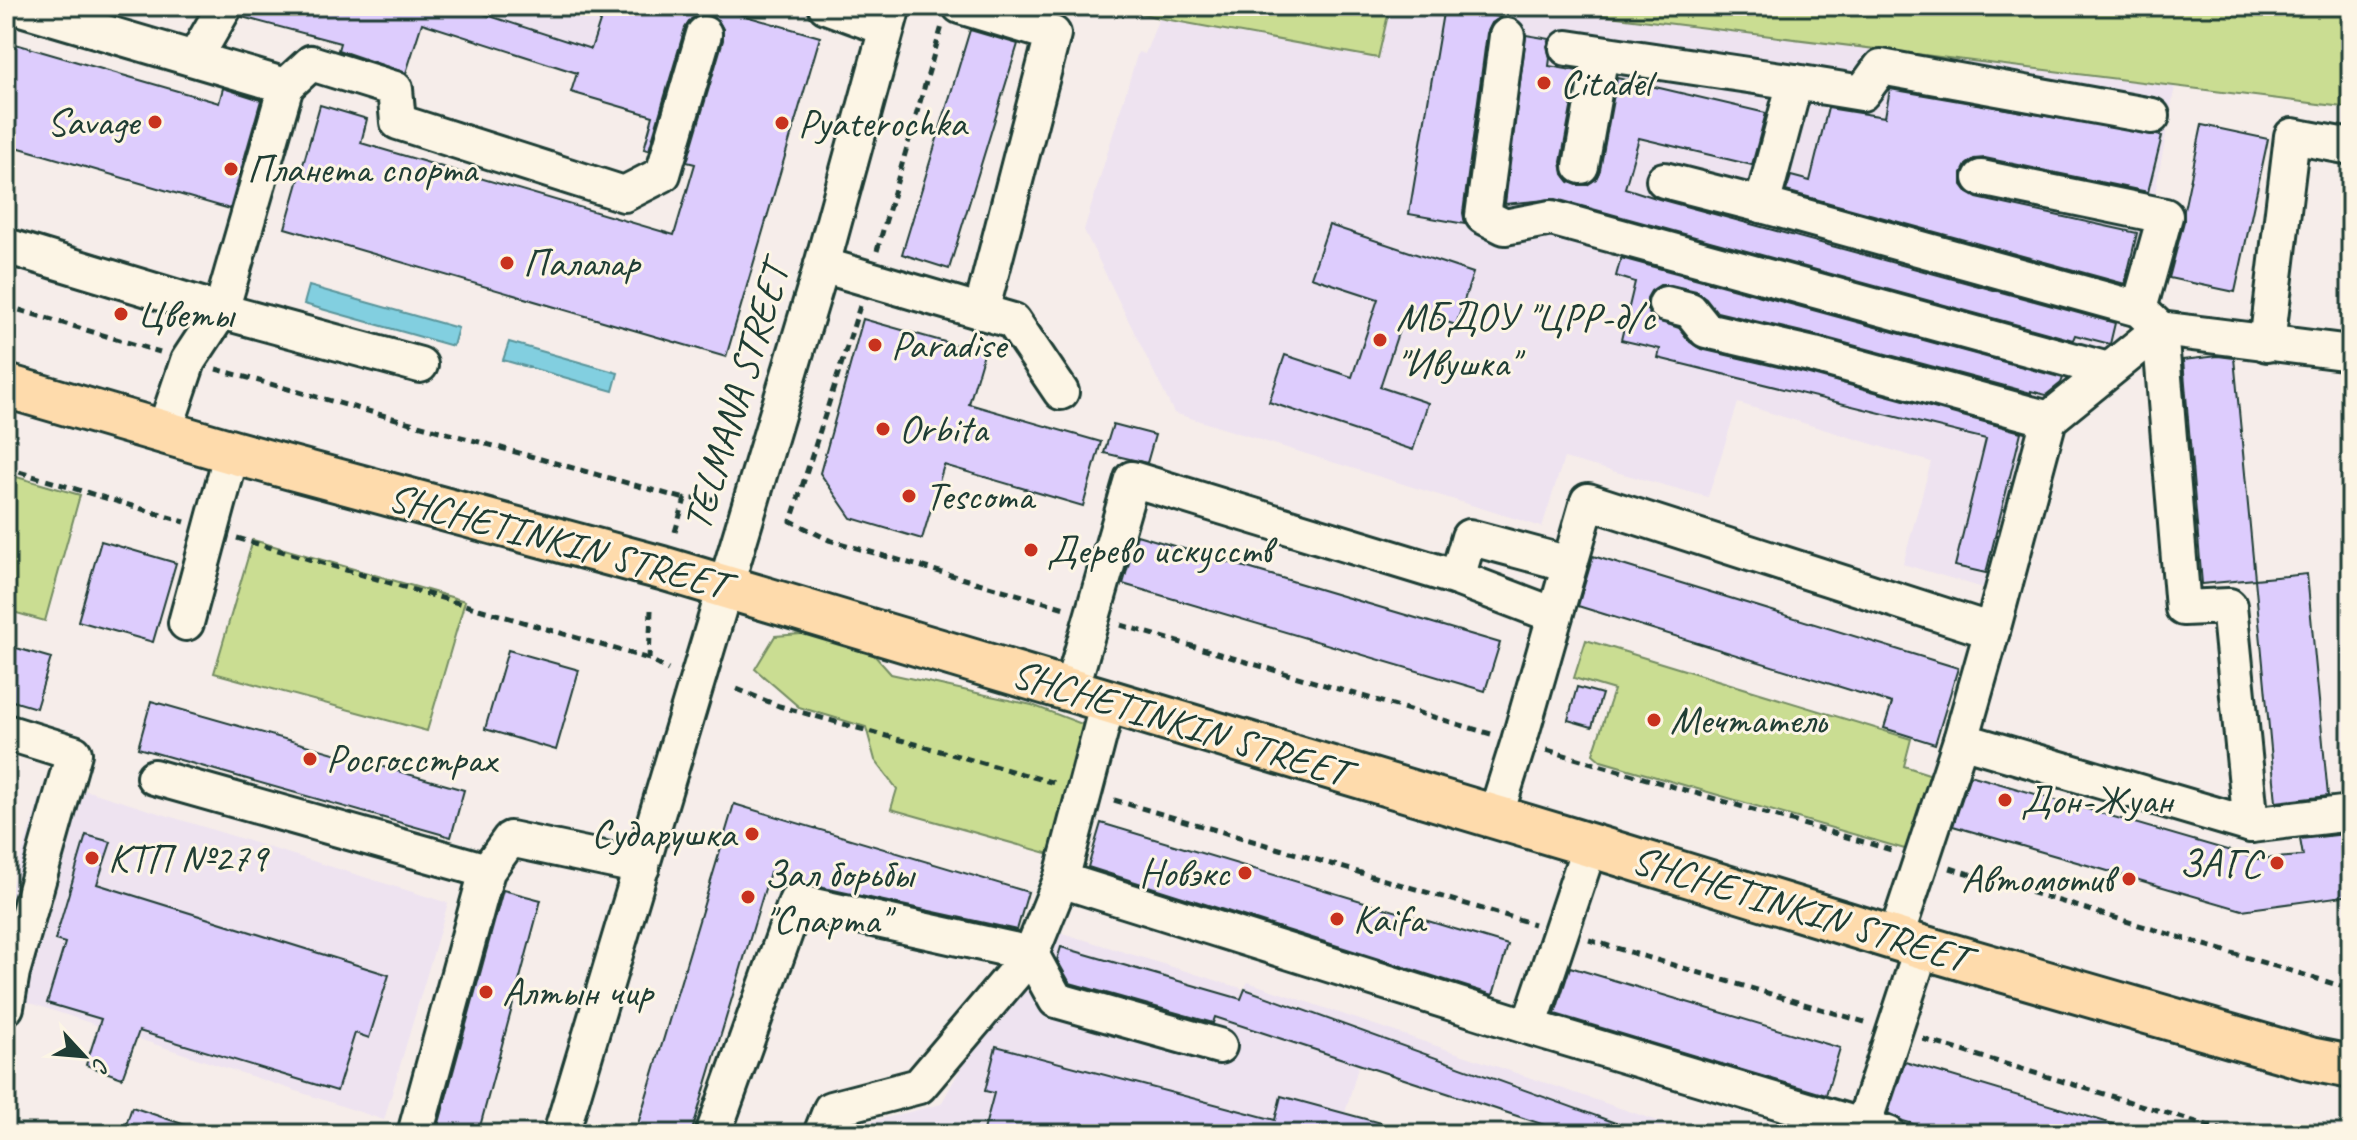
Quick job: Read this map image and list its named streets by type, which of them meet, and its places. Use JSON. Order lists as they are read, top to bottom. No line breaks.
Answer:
{"streets":{"main road":["SHCHETINKIN STREET"],"street":["TELMANA STREET"]},"crossings":[["TELMANA STREET","SHCHETINKIN STREET"]],"places":["Citadel","Savage","Pyaterochka","Планета спорта","Палалар","Цветы","МБДОУ \"ЦРР-д/с \"Ивушка\"","Paradise","Orbita","Tescoma","Дерево искусств","Мечтатель","Росгосстрах","Дон-Жуан","Сударушка","КТП №279","ЗАГС","Новэкс","Автомотив","Зал борьбы \"Спарта\"","Kaifa","Алтын чир"],"north":"bottom right"}
